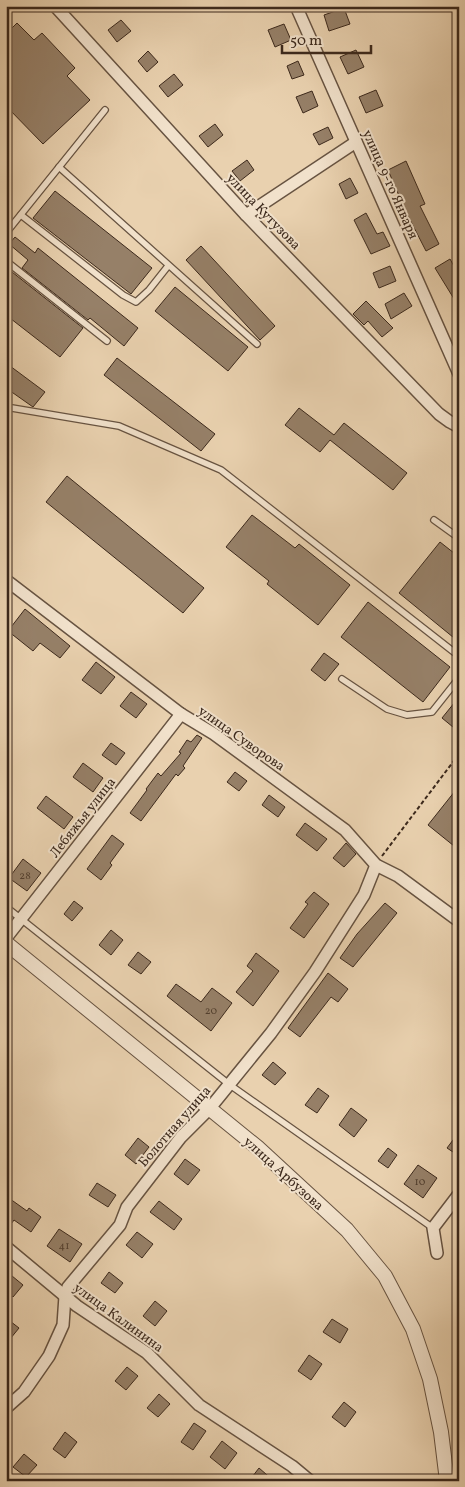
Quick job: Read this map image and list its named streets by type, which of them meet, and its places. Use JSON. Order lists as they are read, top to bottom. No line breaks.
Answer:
{"streets":{"street":["улица 9-го Января","улица Кутузова","улица Суворова","Лебяжья улица","Болотная улица","улица Арбузова","улица Калинина"]},"crossings":[["улица Суворова","Лебяжья улица"],["улица Суворова","Болотная улица"],["Болотная улица","улица Арбузова"],["Болотная улица","улица Калинина"]],"house_numbers":["28","20","10","41"],"scale_bar":"50 m"}
